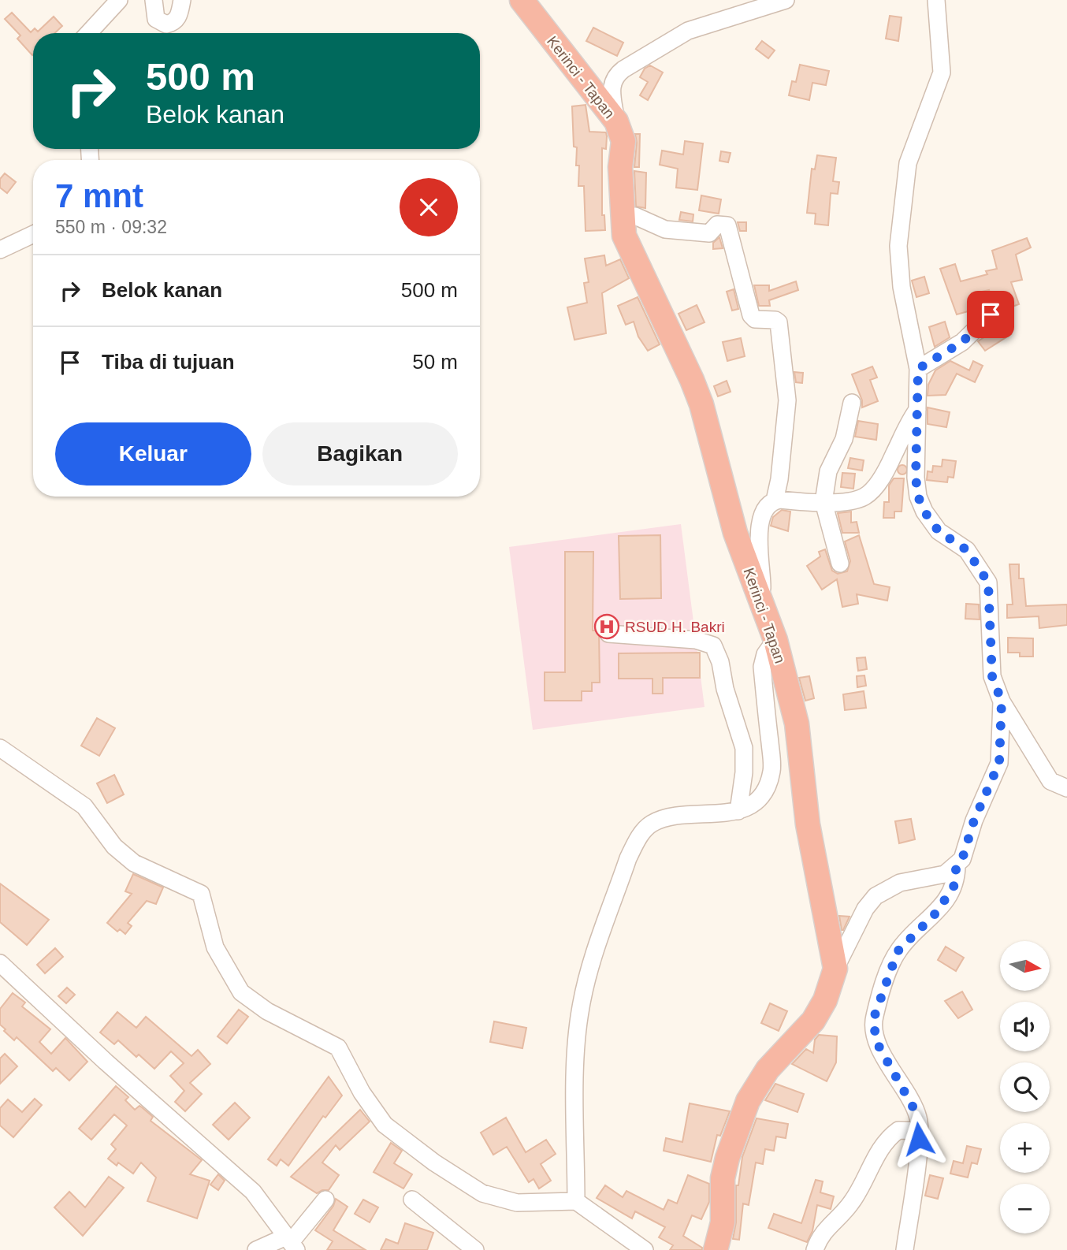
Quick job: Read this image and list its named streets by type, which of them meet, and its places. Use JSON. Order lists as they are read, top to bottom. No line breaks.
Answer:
{"streets":{"highway":["Kerinci - Tapan"]},"places":{"hospital":["RSUD H. Bakri"]},"north":"right","page":{"turn":["500 m","Belok kanan"],"heading":["7 mnt","550 m · 09:32"],"list":[{"name":"Belok kanan","value":"500 m"},{"name":"Tiba di tujuan","value":"50 m"}],"buttons":["Keluar","Bagikan"],"map_buttons":["+","−"]}}
